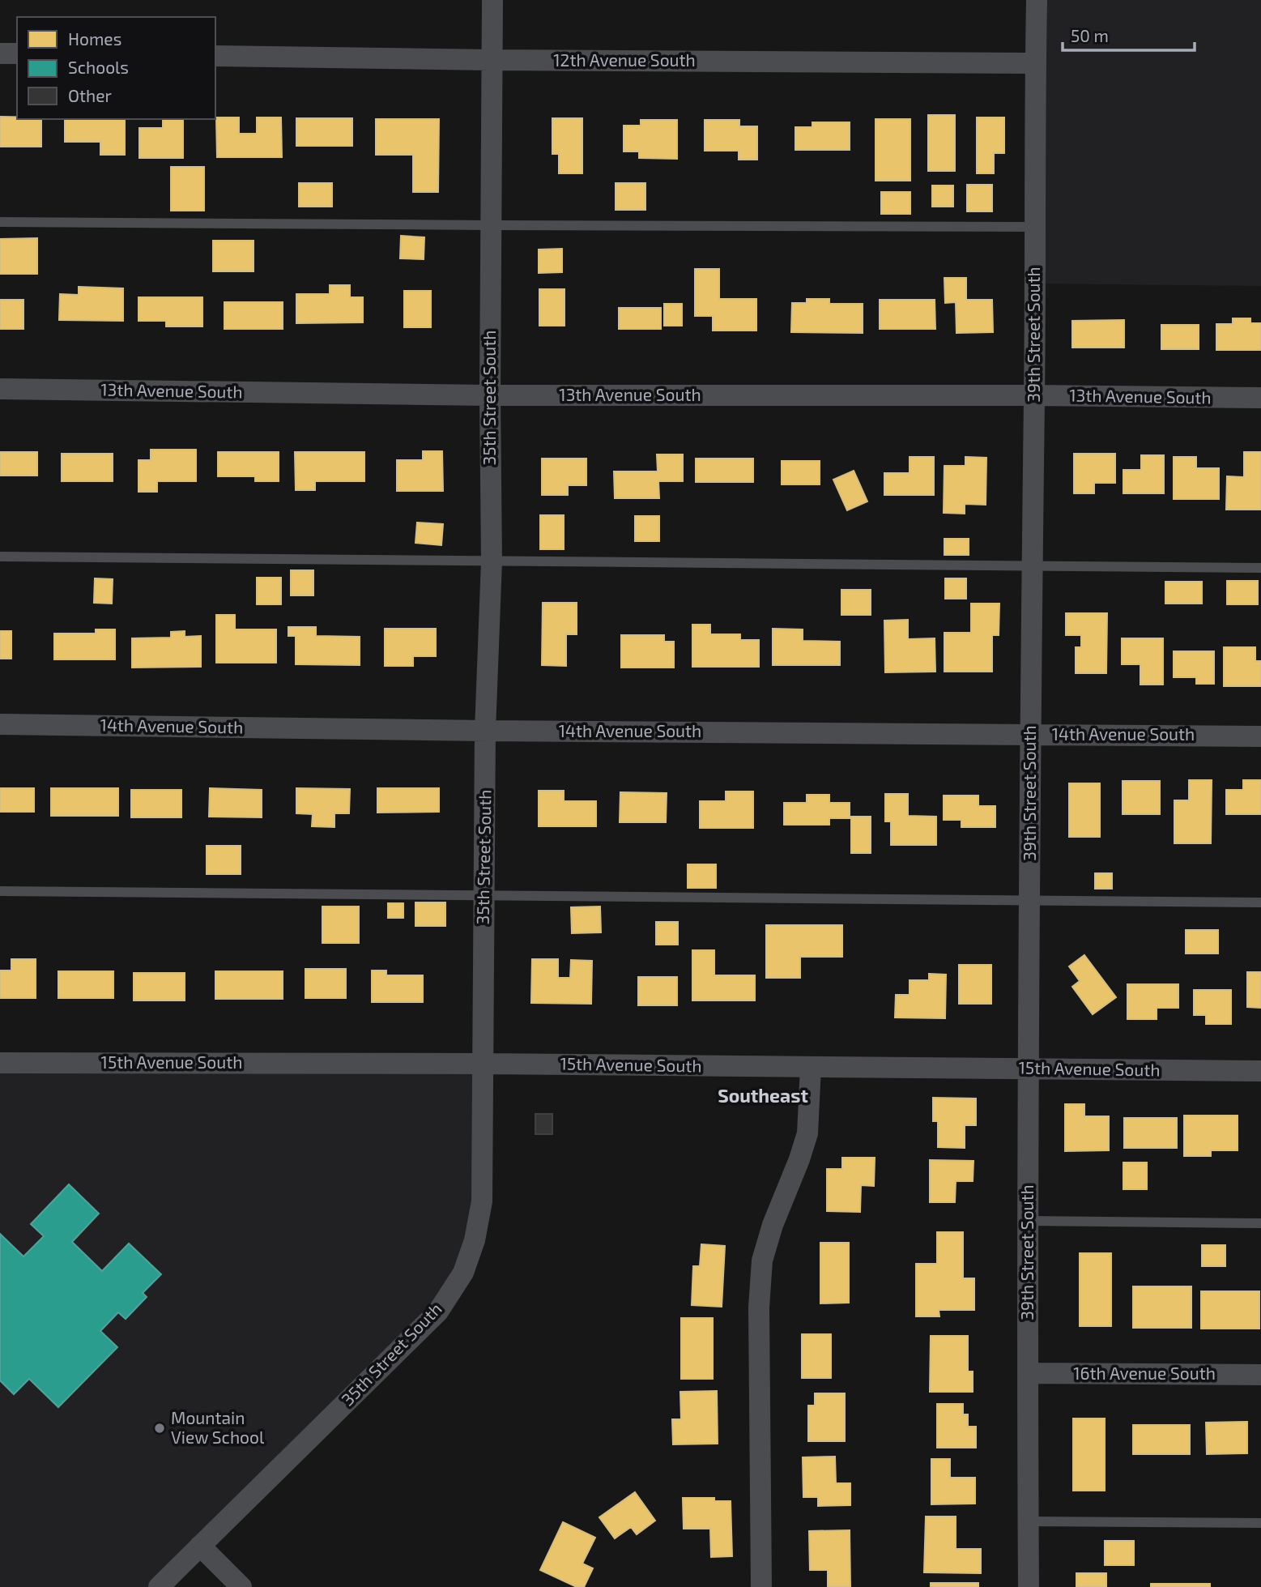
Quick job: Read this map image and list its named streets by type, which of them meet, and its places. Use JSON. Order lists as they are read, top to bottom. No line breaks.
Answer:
{"streets":{"street":["12th Avenue South","39th Street South","13th Avenue South","35th Street South","14th Avenue South","15th Avenue South","16th Avenue South"]},"crossings":[["12th Avenue South","39th Street South"],["12th Avenue South","35th Street South"],["39th Street South","13th Avenue South"],["39th Street South","14th Avenue South"],["39th Street South","15th Avenue South"],["39th Street South","16th Avenue South"],["13th Avenue South","35th Street South"],["35th Street South","14th Avenue South"],["35th Street South","15th Avenue South"]],"districts":["Southeast"],"places":["Mountain View School"],"legend":["Homes","Schools","Other"],"scale_bar":"50 m"}
